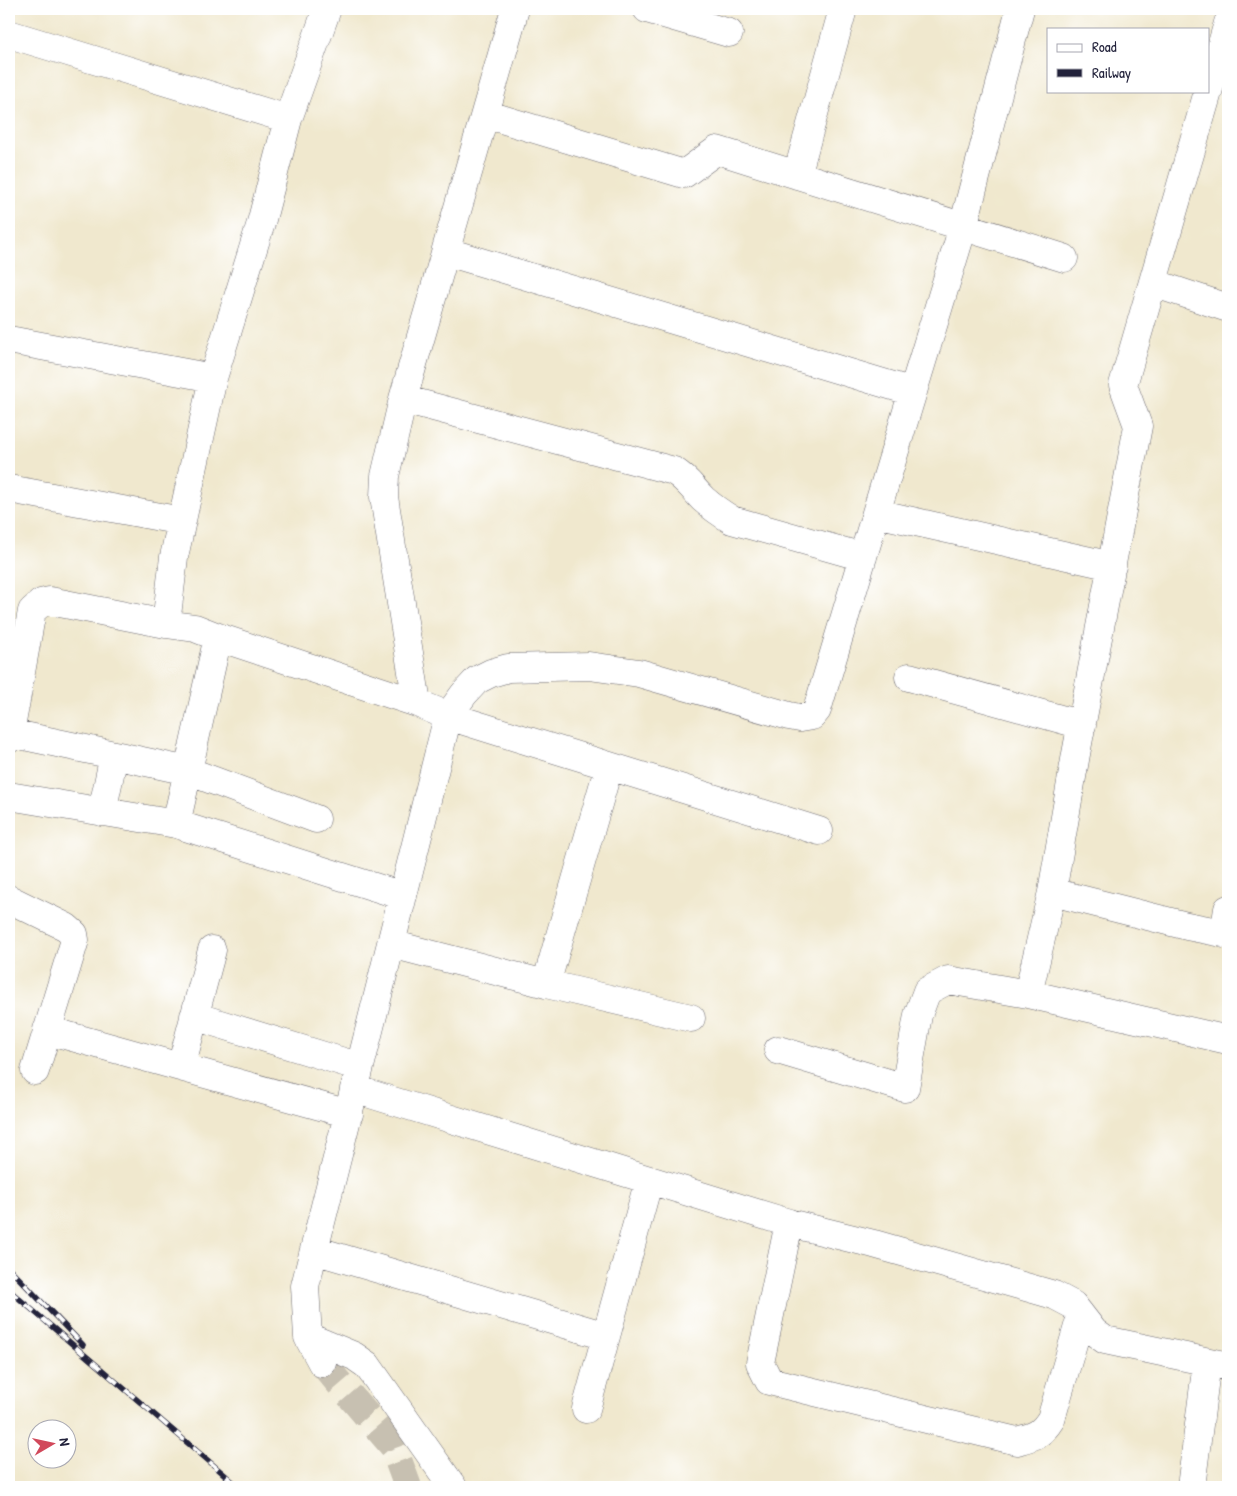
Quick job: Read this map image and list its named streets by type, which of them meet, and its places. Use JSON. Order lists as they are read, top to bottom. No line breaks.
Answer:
{"legend":["Road","Railway"],"north":"right"}
